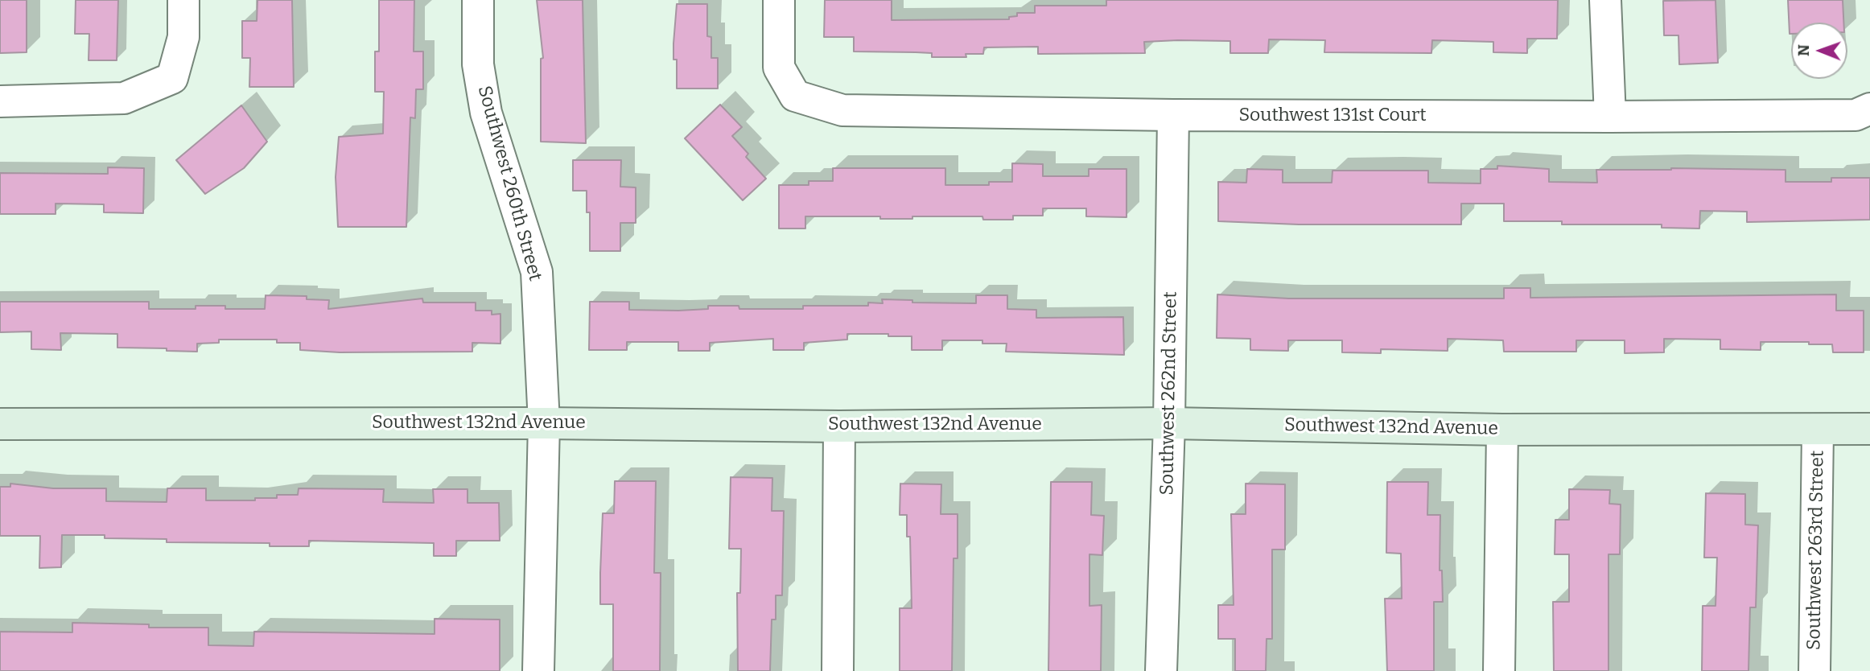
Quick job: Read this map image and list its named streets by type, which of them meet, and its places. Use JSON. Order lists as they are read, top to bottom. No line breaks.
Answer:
{"streets":{"street":["Southwest 131st Court","Southwest 260th Street","Southwest 262nd Street","Southwest 132nd Avenue","Southwest 263rd Street"]},"crossings":[["Southwest 131st Court","Southwest 262nd Street"],["Southwest 260th Street","Southwest 132nd Avenue"],["Southwest 262nd Street","Southwest 132nd Avenue"],["Southwest 132nd Avenue","Southwest 263rd Street"]],"north":"left"}
